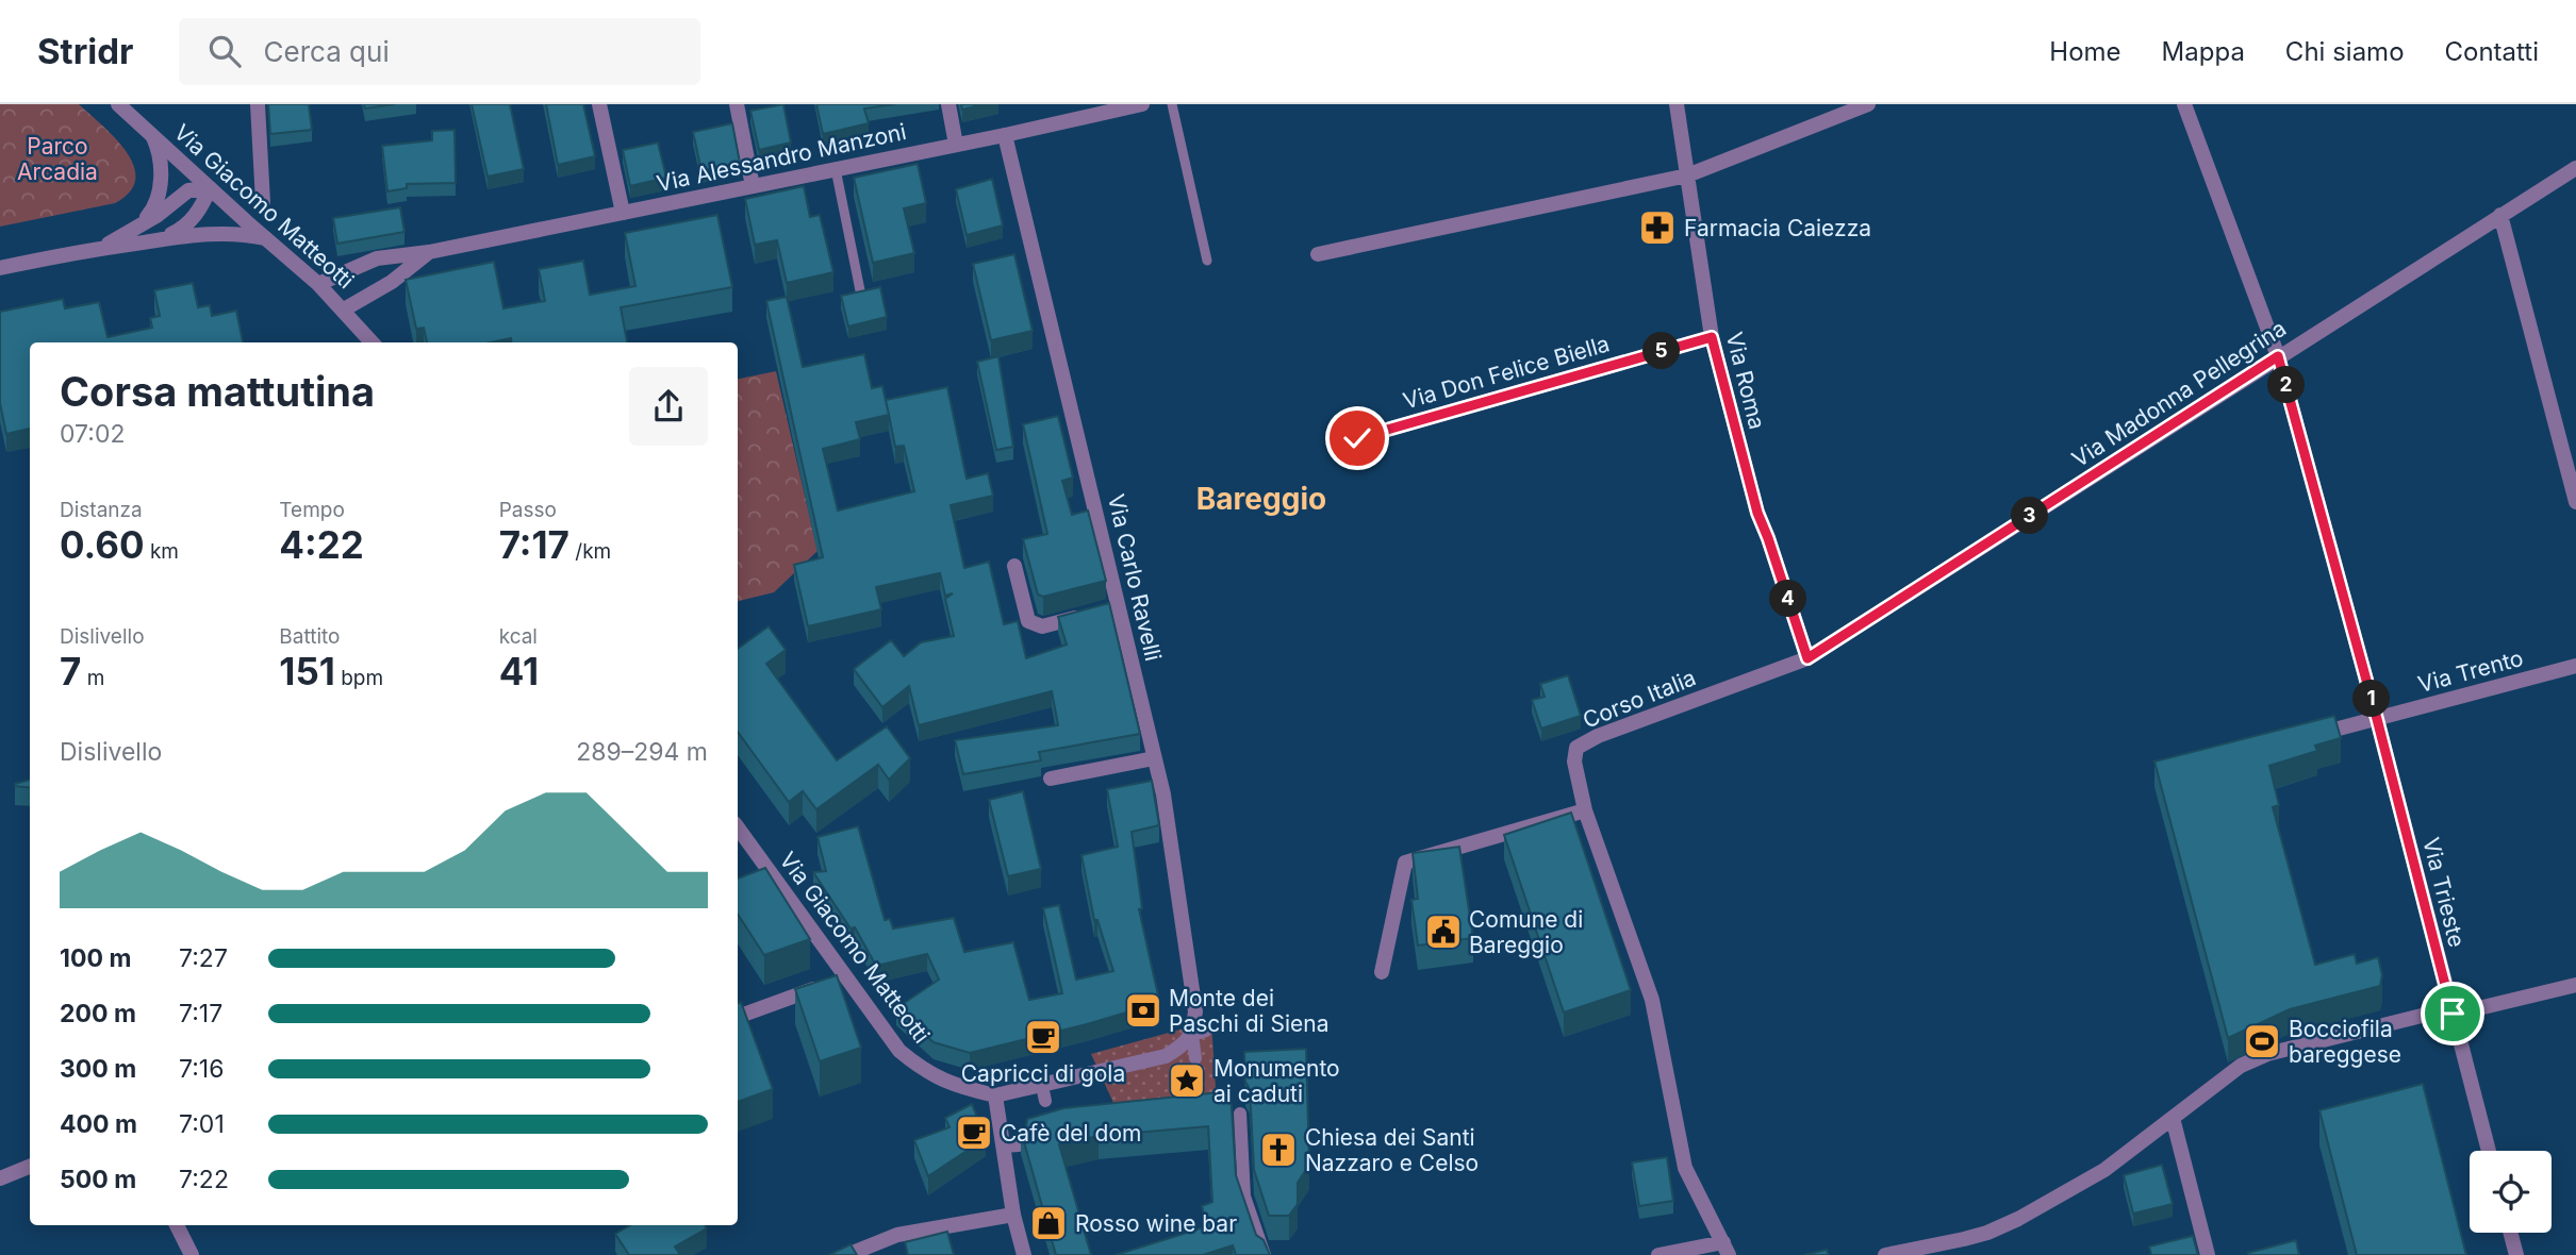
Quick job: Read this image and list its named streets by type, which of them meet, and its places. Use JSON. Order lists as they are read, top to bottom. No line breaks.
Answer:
{"streets":{"street":["Via Alessandro Manzoni","Via Giacomo Matteotti","Via Don Felice Biella","Via Roma","Via Madonna Pellegrina","Via Carlo Ravelli","Via Trento","Corso Italia","Via Trieste"]},"crossings":[["Via Alessandro Manzoni","Via Giacomo Matteotti"],["Via Alessandro Manzoni","Via Carlo Ravelli"],["Via Don Felice Biella","Via Roma"],["Via Roma","Via Madonna Pellegrina"],["Via Roma","Corso Italia"],["Via Madonna Pellegrina","Corso Italia"],["Via Madonna Pellegrina","Via Trieste"],["Via Trento","Via Trieste"]],"districts":["Bareggio"],"parks":["Parco Arcadia"],"places":{"pharmacy":["Farmacia Caiezza"],"public building":["Comune di Bareggio"],"bank":["Monte dei Paschi di Siena"],"cafe":["Capricci di gola","Cafè del dom"],"sports":["Bocciofila bareggese"],"place":["Monumento ai caduti"],"church":["Chiesa dei Santi Nazzaro e Celso"],"shop":["Rosso wine bar"]},"page":{"header":"Stridr","search":"Cerca qui","nav":["Home","Mappa","Chi siamo","Contatti"],"pins":["5","2","3","4","1"],"heading":["Corsa mattutina","07:02"],"stats":[["Distanza","0.60 km"],["Tempo","4:22"],["Passo","7:17 /km"],["Dislivello","7 m"],["Battito","151 bpm"],["kcal","41"]],"chart":["Dislivello","289–294 m"],"list":[{"name":"100 m","note":"7:27"},{"name":"200 m","note":"7:17"},{"name":"300 m","note":"7:16"},{"name":"400 m","note":"7:01"},{"name":"500 m","note":"7:22"}]}}
